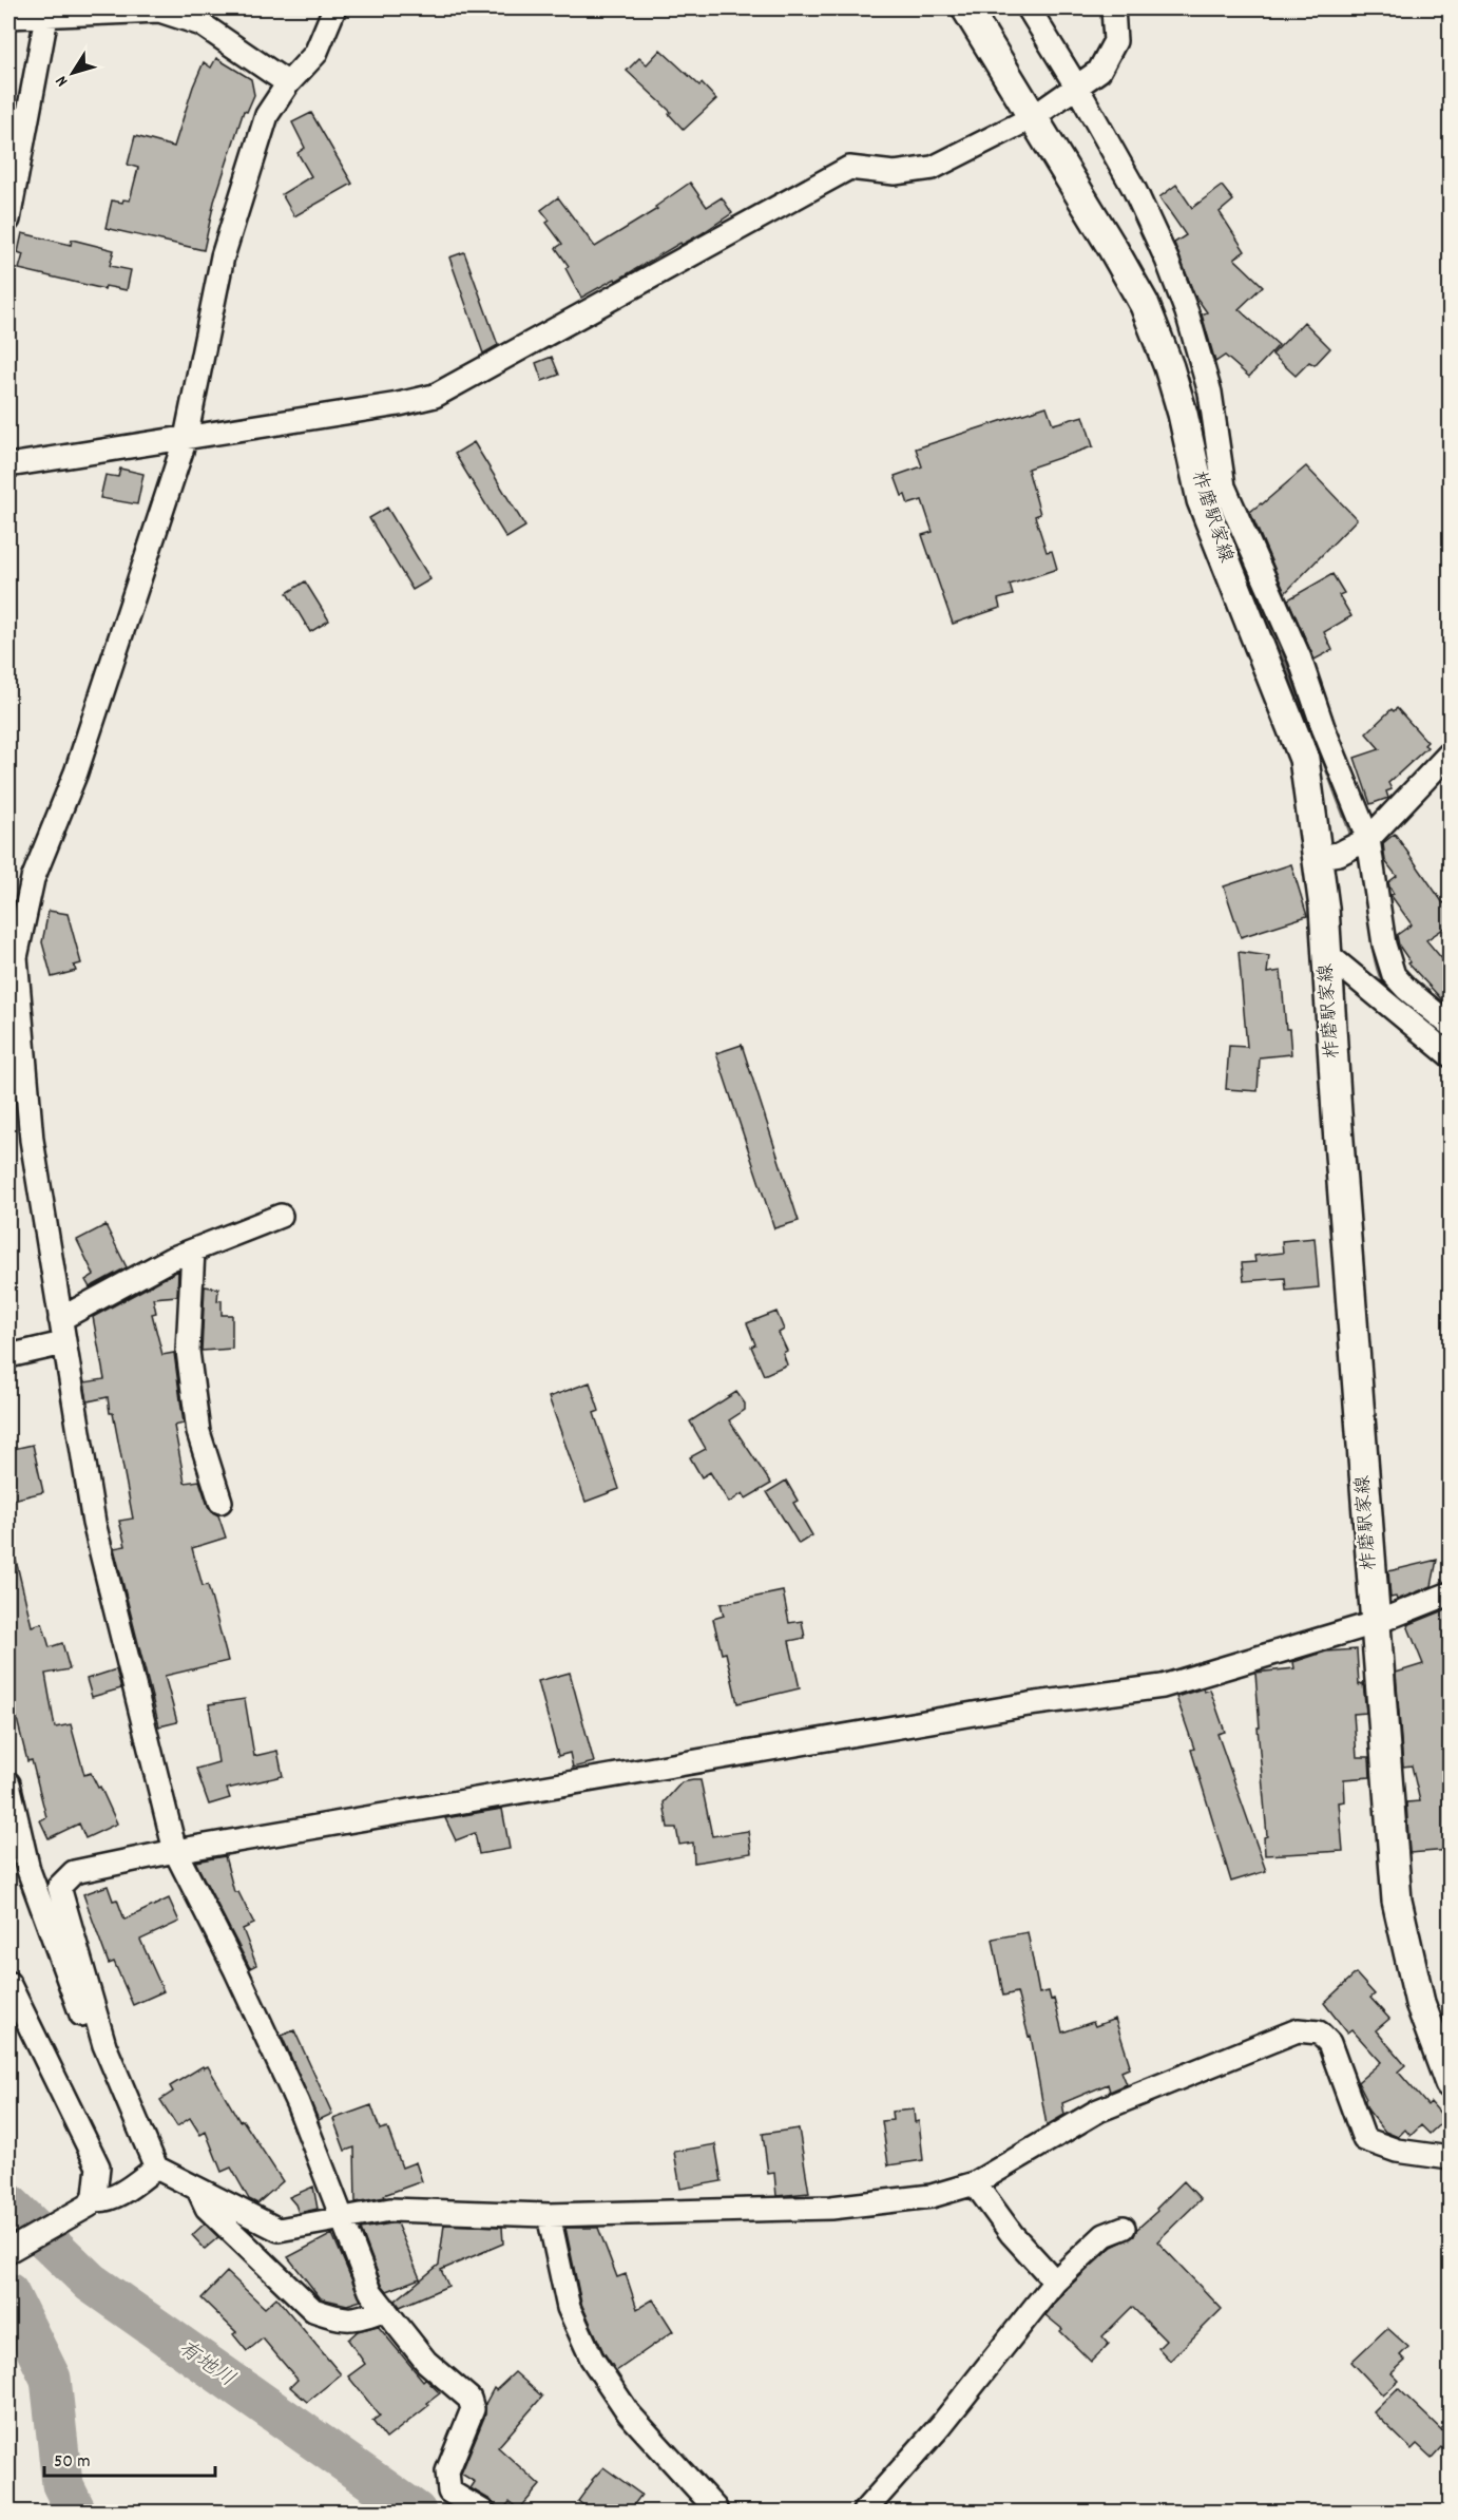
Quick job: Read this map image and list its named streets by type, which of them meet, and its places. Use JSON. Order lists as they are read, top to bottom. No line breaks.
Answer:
{"streets":{"main road":["柞磨駅家線"]},"water":["有地川"],"scale_bar":"50 m","north":"bottom left"}
